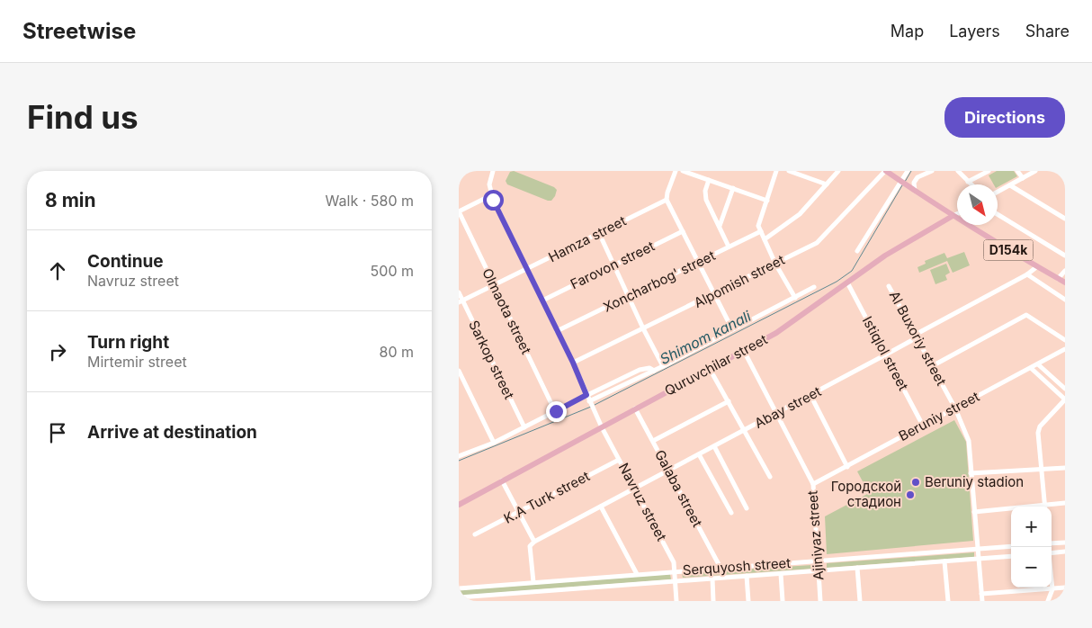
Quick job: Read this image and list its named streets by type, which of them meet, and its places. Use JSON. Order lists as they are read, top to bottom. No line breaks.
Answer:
{"streets":{"main road":["D154k","Quruvchilar street"],"street":["Hamza street","Farovon street","Xoncharbog' street","Alpomish street","Olmaota street","Al Buxoriy street","Istiqlol street","Sarkop street","Abay street","Beruniy street","Galaba street","K.A Turk street","Navruz street","Ajiniyaz street","Serquyosh street"]},"crossings":[["Hamza street","Olmaota street"],["Hamza street","Sarkop street"],["Hamza street","Navruz street"],["D154k","Alpomish street"],["D154k","Quruvchilar street"],["D154k","Abay street"],["Farovon street","Navruz street"],["Xoncharbog' street","Navruz street"],["Alpomish street","Navruz street"],["Al Buxoriy street","Abay street"],["Al Buxoriy street","Beruniy street"],["Al Buxoriy street","Serquyosh street"],["Istiqlol street","Quruvchilar street"],["Istiqlol street","Abay street"],["Istiqlol street","Beruniy street"],["Quruvchilar street","Galaba street"],["Quruvchilar street","Navruz street"],["Quruvchilar street","Ajiniyaz street"],["Abay street","Galaba street"],["Abay street","Navruz street"],["Abay street","Ajiniyaz street"],["Beruniy street","Ajiniyaz street"],["Galaba street","Serquyosh street"],["K.A Turk street","Navruz street"],["Navruz street","Serquyosh street"],["Ajiniyaz street","Serquyosh street"]],"water":["Shimom kanali"],"places":["Beruniy stadion","Городской стадион"],"north":"bottom right","page":{"header":"Streetwise","nav":["Map","Layers","Share"],"buttons":"Directions","title":"Find us","heading":["8 min","Walk · 580 m"],"list":[["Continue","Navruz street","500 m"],["Turn right","Mirtemir street","80 m"],"Arrive at destination"],"map_buttons":["+","−"]}}
